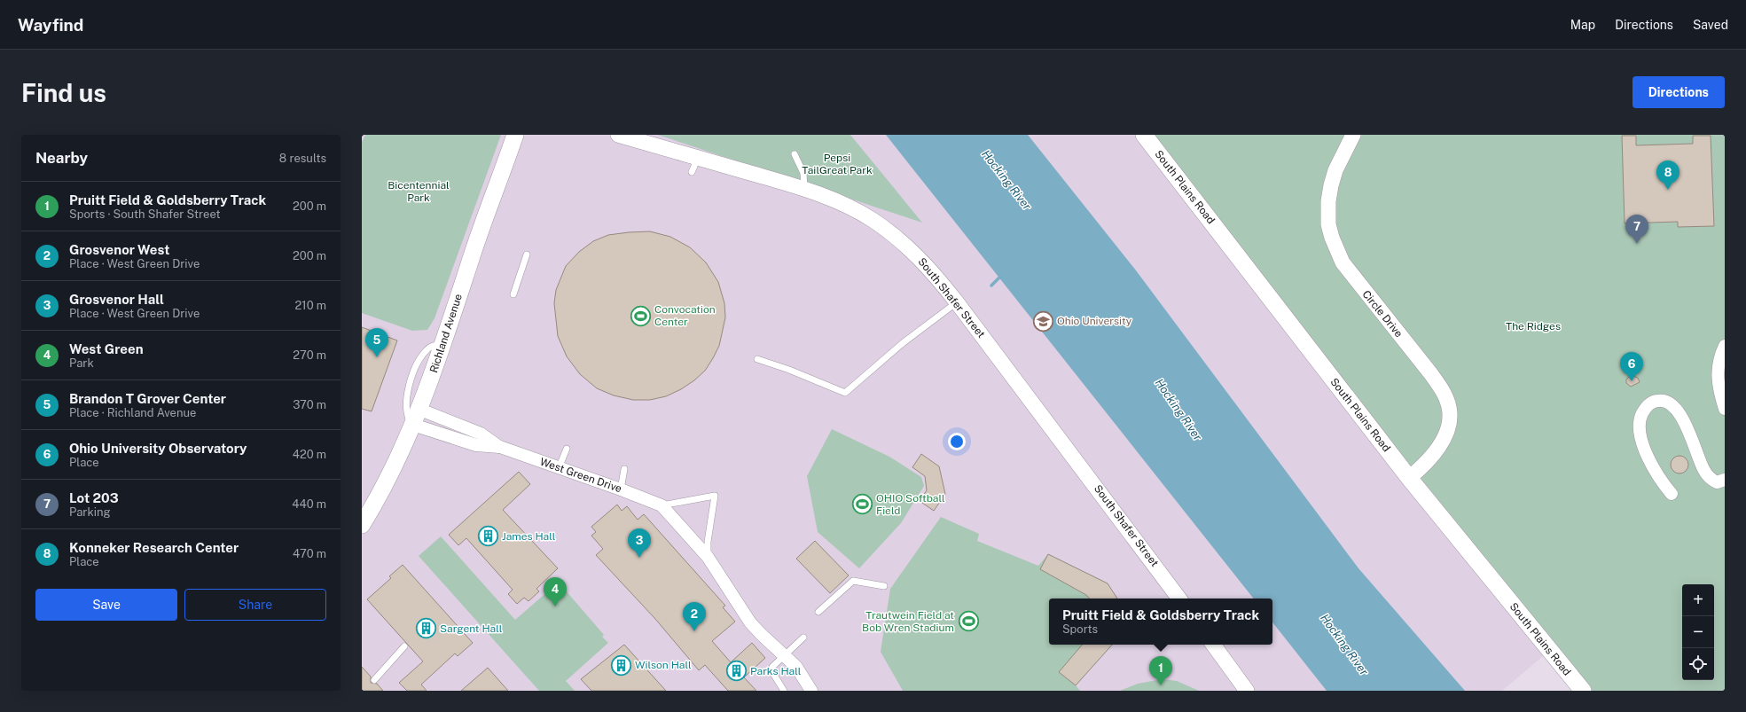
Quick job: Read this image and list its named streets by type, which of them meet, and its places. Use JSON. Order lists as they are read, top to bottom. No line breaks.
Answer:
{"streets":{"main road":["South Plains Road","Richland Avenue"],"street":["South Shafer Street","Circle Drive","West Green Drive"]},"crossings":[["South Plains Road","Circle Drive"],["Richland Avenue","West Green Drive"]],"water":["Hocking River"],"parks":["Pepsi TailGreat Park","Bicentennial Park","The Ridges"],"places":{"sports":["Convocation Center","OHIO Softball Field","Trautwein Field at Bob Wren Stadium"],"school or university":["Ohio University"],"building":["James Hall","Sargent Hall","Wilson Hall","Parks Hall"]},"page":{"header":"Wayfind","nav":["Map","Directions","Saved"],"buttons":["Directions",["Save","Share"]],"title":"Find us","heading":["Nearby","8 results"],"pins":["8","7","5","6","3","4","2","1"],"list":[{"mark":"1","name":"Pruitt Field & Goldsberry Track","note":"Sports · South Shafer Street","value":"200 m"},{"mark":"2","name":"Grosvenor West","note":"Place · West Green Drive","value":"200 m"},{"mark":"3","name":"Grosvenor Hall","note":"Place · West Green Drive","value":"210 m"},{"mark":"4","name":"West Green","note":"Park","value":"270 m"},{"mark":"5","name":"Brandon T Grover Center","note":"Place · Richland Avenue","value":"370 m"},{"mark":"6","name":"Ohio University Observatory","note":"Place","value":"420 m"},{"mark":"7","name":"Lot 203","note":"Parking","value":"440 m"},{"mark":"8","name":"Konneker Research Center","note":"Place","value":"470 m"}],"map_buttons":["+","−"],"popup":["Pruitt Field & Goldsberry Track","Sports"]}}
